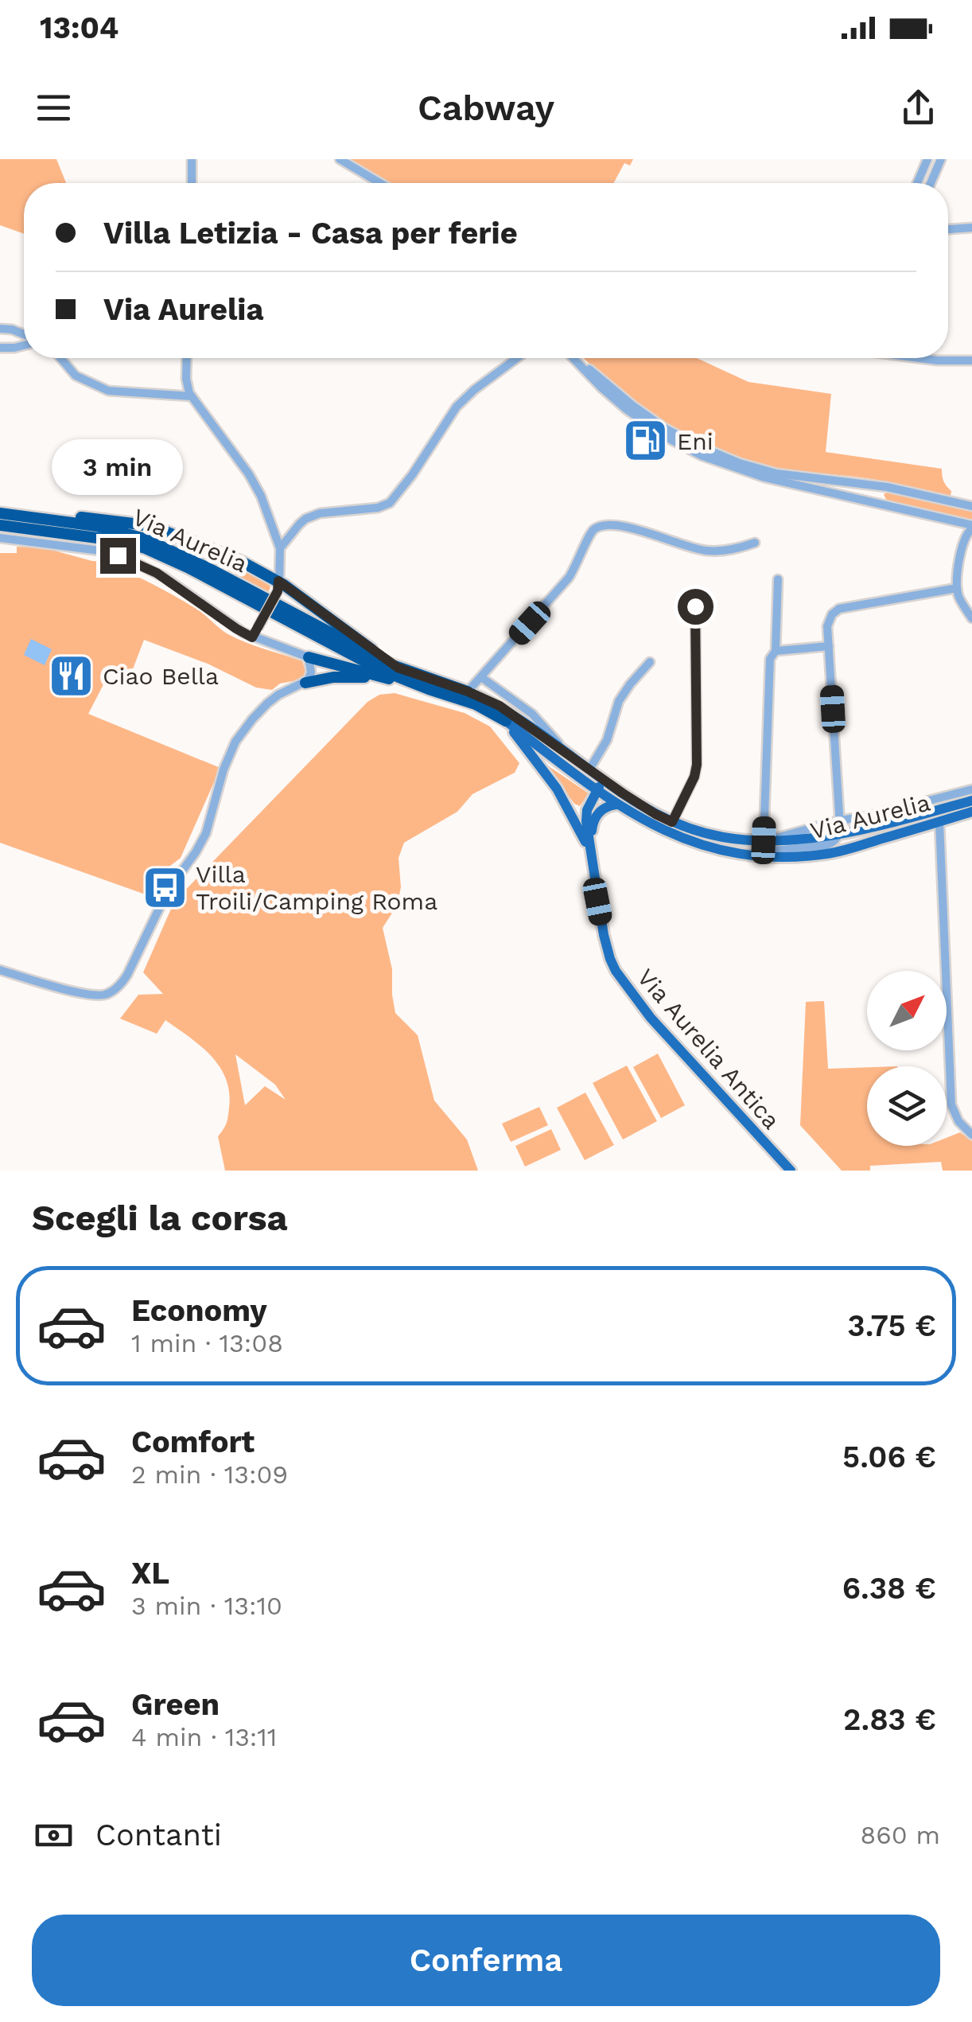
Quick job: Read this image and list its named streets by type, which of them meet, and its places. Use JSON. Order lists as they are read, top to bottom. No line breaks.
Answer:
{"streets":{"highway":["Via Aurelia"],"main road":["Via Aurelia Antica"]},"places":{"fuel station":["Eni"],"restaurant":["Ciao Bella"],"bus stop":["Villa Troili/Camping Roma"]},"north":"top right","page":{"status":"13:04","header":"Cabway","banner":["Villa Letizia - Casa per ferie","Via Aurelia"],"bubble":"3 min","heading":"Scegli la corsa","list":[{"name":"Economy","note":"1 min · 13:08","value":"3.75 €"},{"name":"Comfort","note":"2 min · 13:09","value":"5.06 €"},{"name":"XL","note":"3 min · 13:10","value":"6.38 €"},{"name":"Green","note":"4 min · 13:11","value":"2.83 €"}],"pay":["Contanti","860 m"],"buttons":"Conferma"}}
